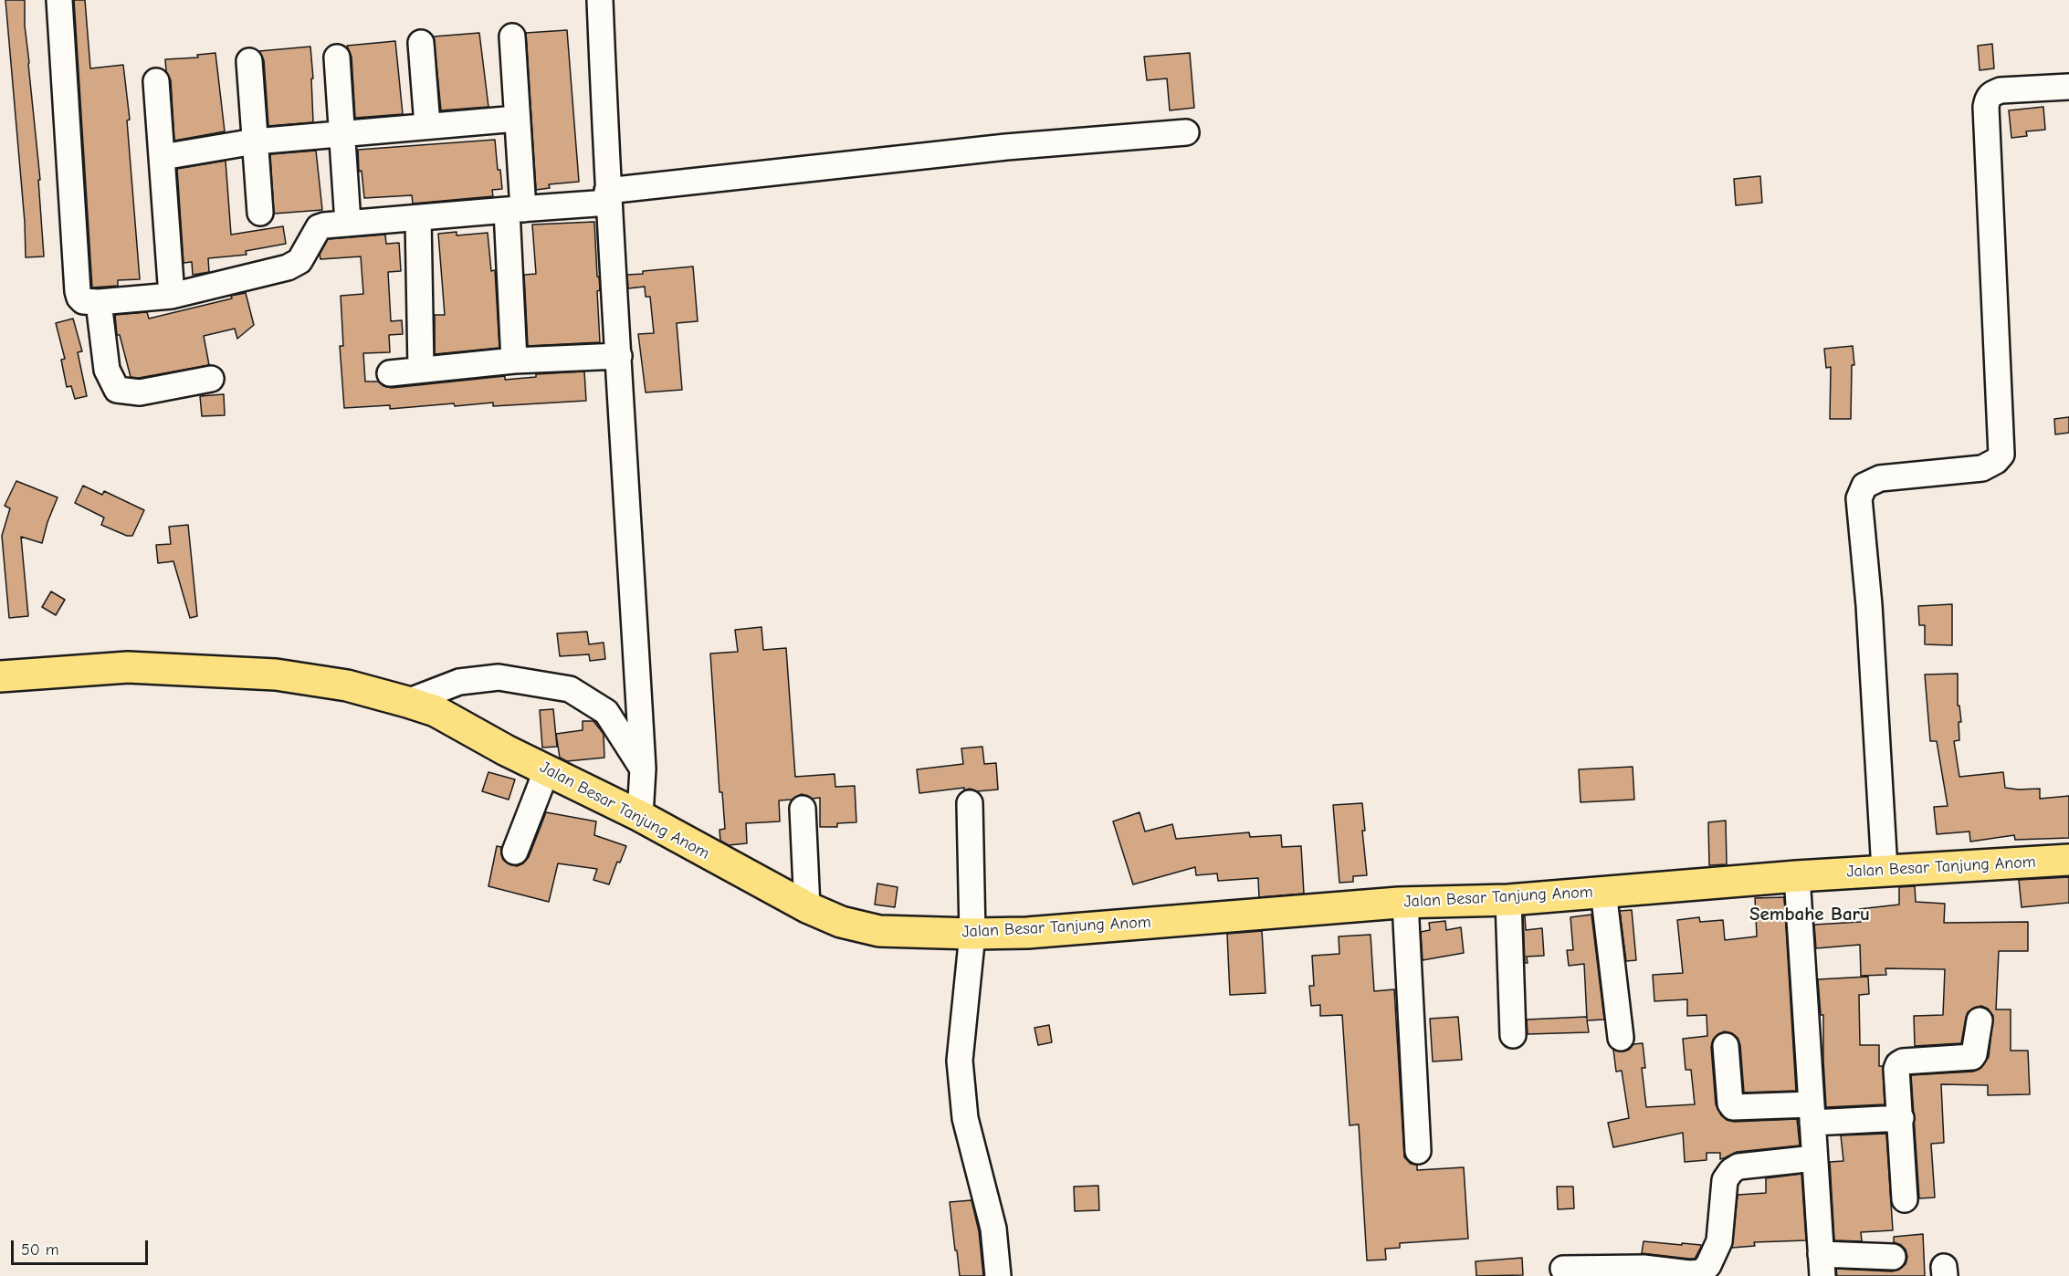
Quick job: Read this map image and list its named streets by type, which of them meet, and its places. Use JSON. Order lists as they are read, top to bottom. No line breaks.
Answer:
{"streets":{"main road":["Jalan Besar Tanjung Anom"]},"districts":["Sembahe Baru"],"scale_bar":"50 m"}
